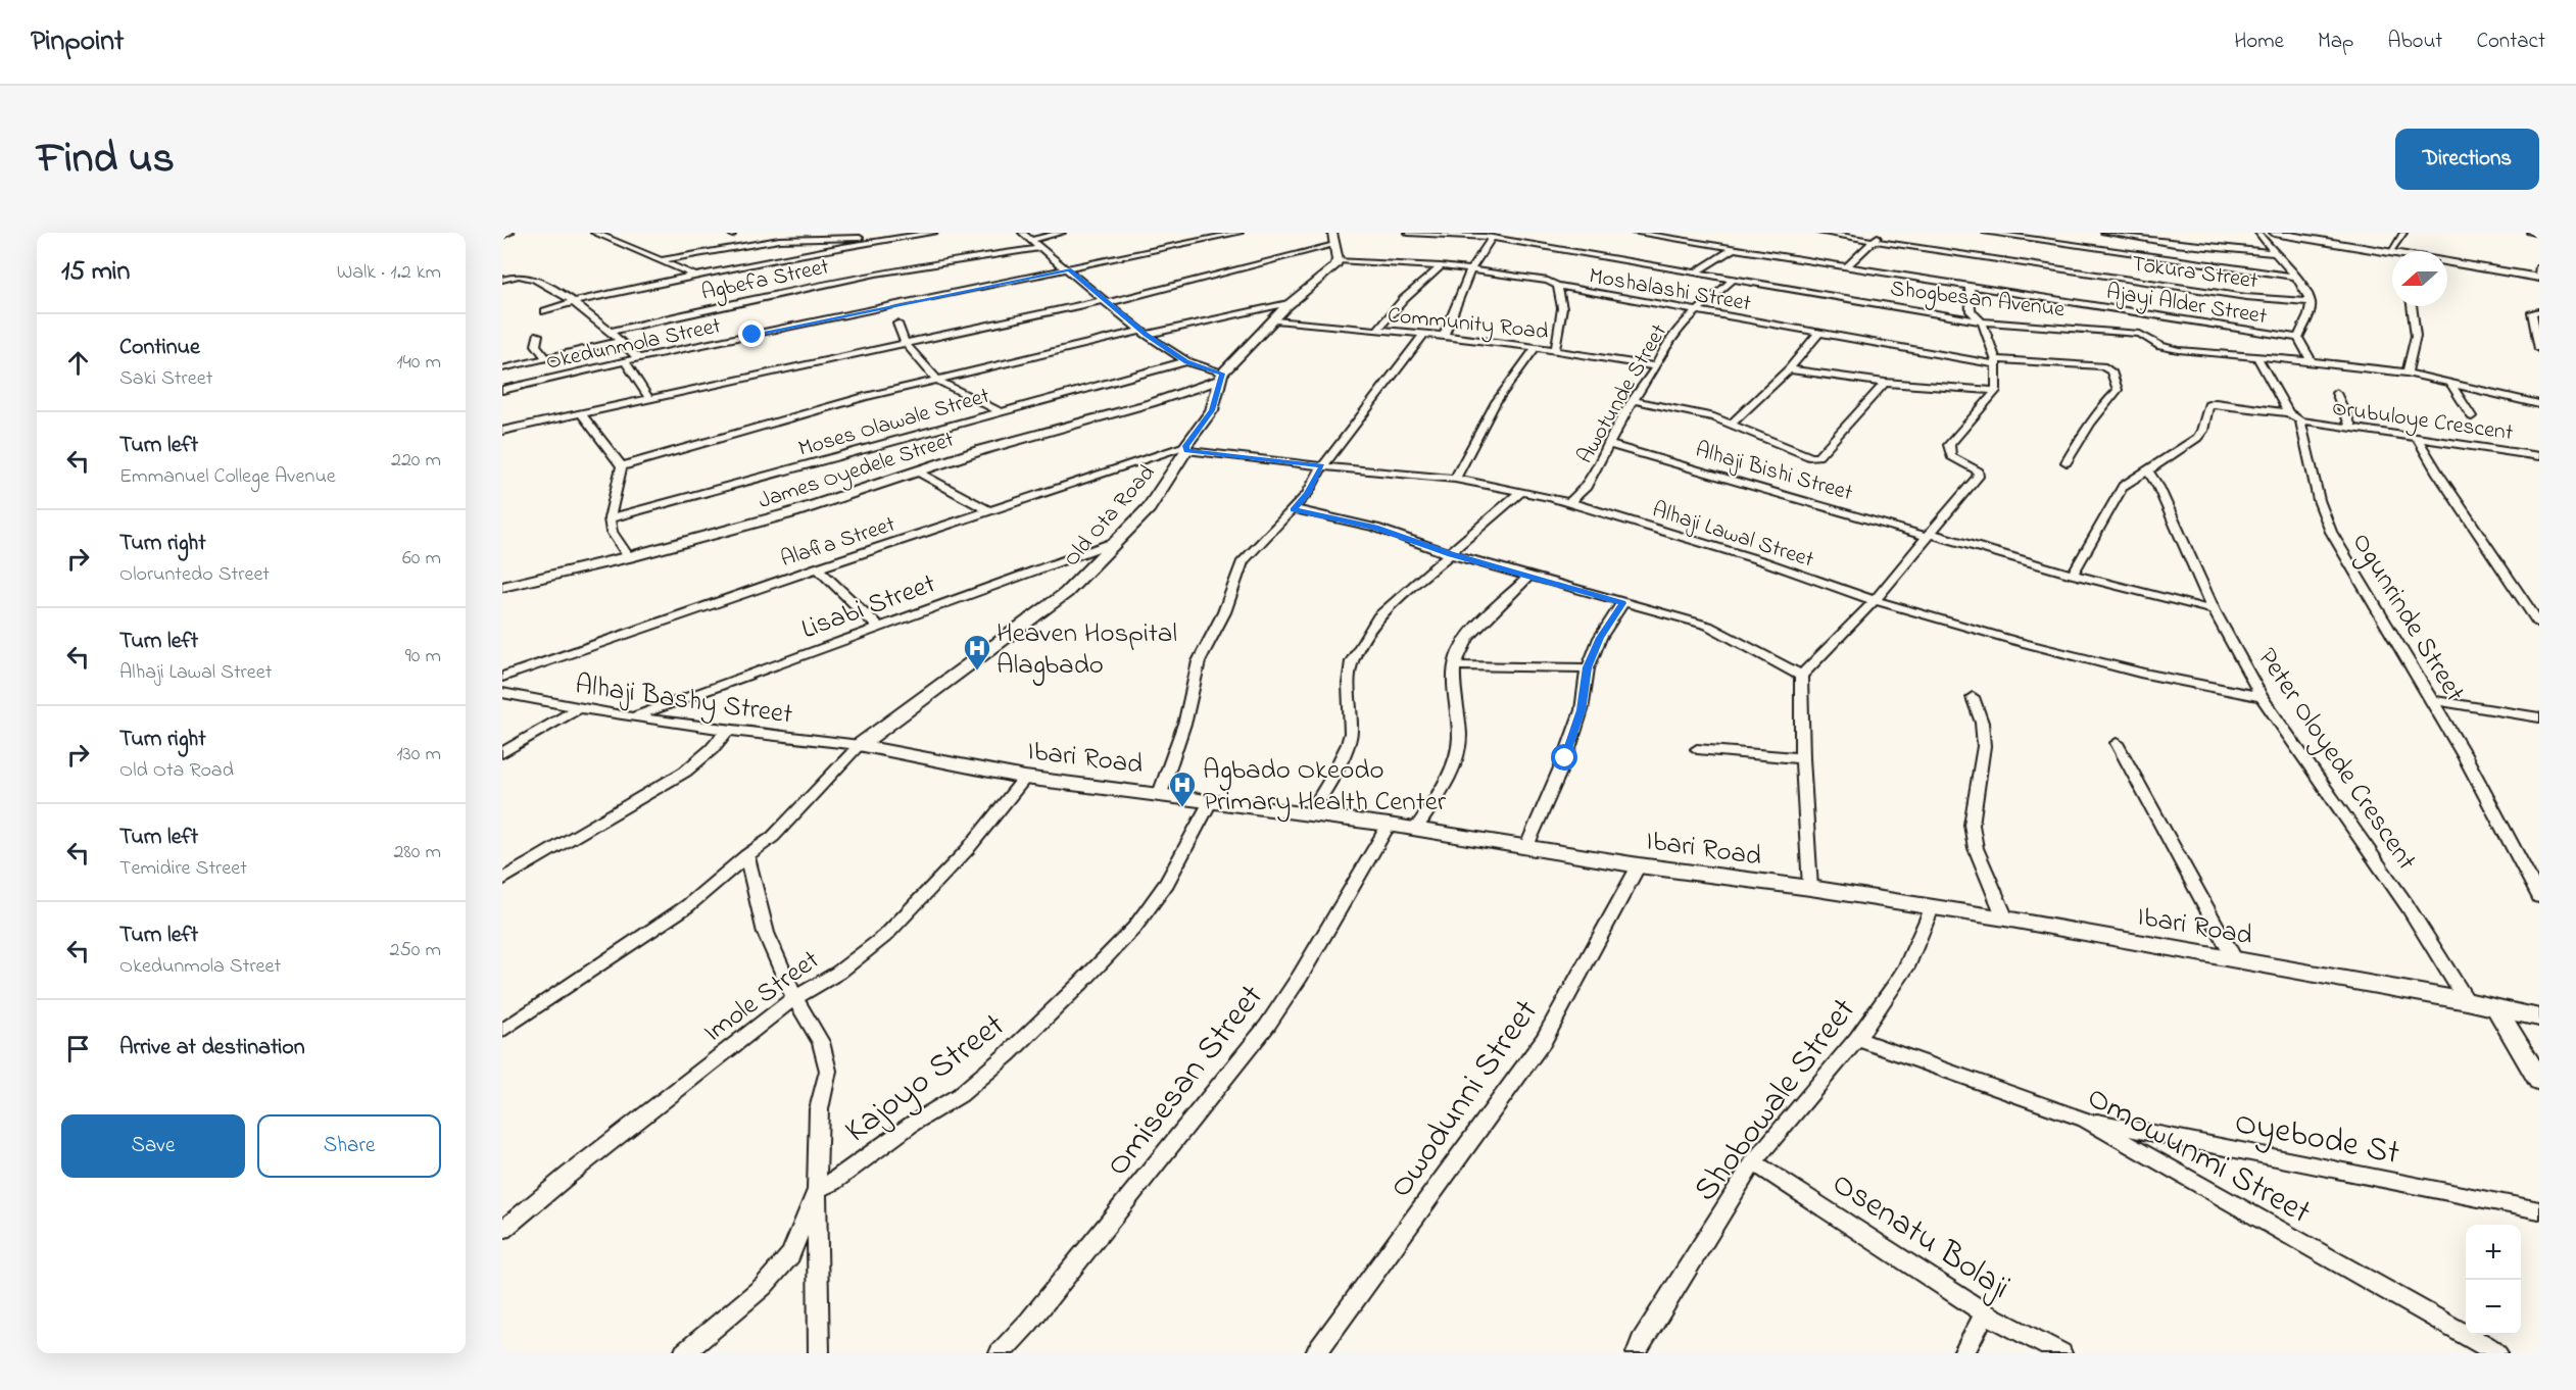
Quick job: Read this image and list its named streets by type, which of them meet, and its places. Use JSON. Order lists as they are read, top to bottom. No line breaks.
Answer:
{"streets":{"street":["Tokura Street","Agbefa Street","Moshalashi Street","Shogbesan Avenue","Ajayi Alder Street","Community Road","Okedunmola Street","Awotunde Street","Orubuloye Crescent","Moses Olawale Street","James Oyedele Street","Alhaji Bishi Street","Old Ota Road","Alhaji Lawal Street","Alafia Street","Lisabi Street","Ogunrinde Street","Alhaji Bashy Street","Ibari Road","Peter Oloyede Crescent","Imole Street","Kajoyo Street","Omisesan Street","Owodunni Street","Shobowale Street","Oyebode St","Omowunmi Street","Osenatu Bolaji"]},"crossings":[["Moshalashi Street","Awotunde Street"],["Shogbesan Avenue","Awotunde Street"],["Community Road","Awotunde Street"],["Awotunde Street","Alhaji Bishi Street"],["Awotunde Street","Alhaji Lawal Street"],["Orubuloye Crescent","Ogunrinde Street"],["James Oyedele Street","Old Ota Road"],["Alhaji Bishi Street","Peter Oloyede Crescent"],["Old Ota Road","Alhaji Lawal Street"],["Old Ota Road","Alafia Street"],["Old Ota Road","Lisabi Street"],["Old Ota Road","Alhaji Bashy Street"],["Old Ota Road","Ibari Road"],["Alhaji Lawal Street","Alafia Street"],["Alhaji Lawal Street","Peter Oloyede Crescent"],["Lisabi Street","Alhaji Bashy Street"],["Alhaji Bashy Street","Ibari Road"],["Ibari Road","Peter Oloyede Crescent"],["Ibari Road","Imole Street"],["Ibari Road","Kajoyo Street"],["Ibari Road","Omisesan Street"],["Ibari Road","Owodunni Street"],["Ibari Road","Shobowale Street"],["Shobowale Street","Omowunmi Street"],["Shobowale Street","Osenatu Bolaji"],["Oyebode St","Omowunmi Street"]],"places":{"hospital":["Heaven Hospital Alagbado","Agbado Okeodo Primary Health Center"]},"north":"left","page":{"header":"Pinpoint","nav":["Home","Map","About","Contact"],"title":"Find us","buttons":["Directions",["Save","Share"]],"heading":["15 min","Walk · 1.2 km"],"list":[["Continue","Saki Street","140 m"],["Turn left","Emmanuel College Avenue","220 m"],["Turn right","Oloruntedo Street","60 m"],["Turn left","Alhaji Lawal Street","90 m"],["Turn right","Old Ota Road","130 m"],["Turn left","Temidire Street","280 m"],["Turn left","Okedunmola Street","250 m"],"Arrive at destination"],"map_buttons":["+","−"]}}
